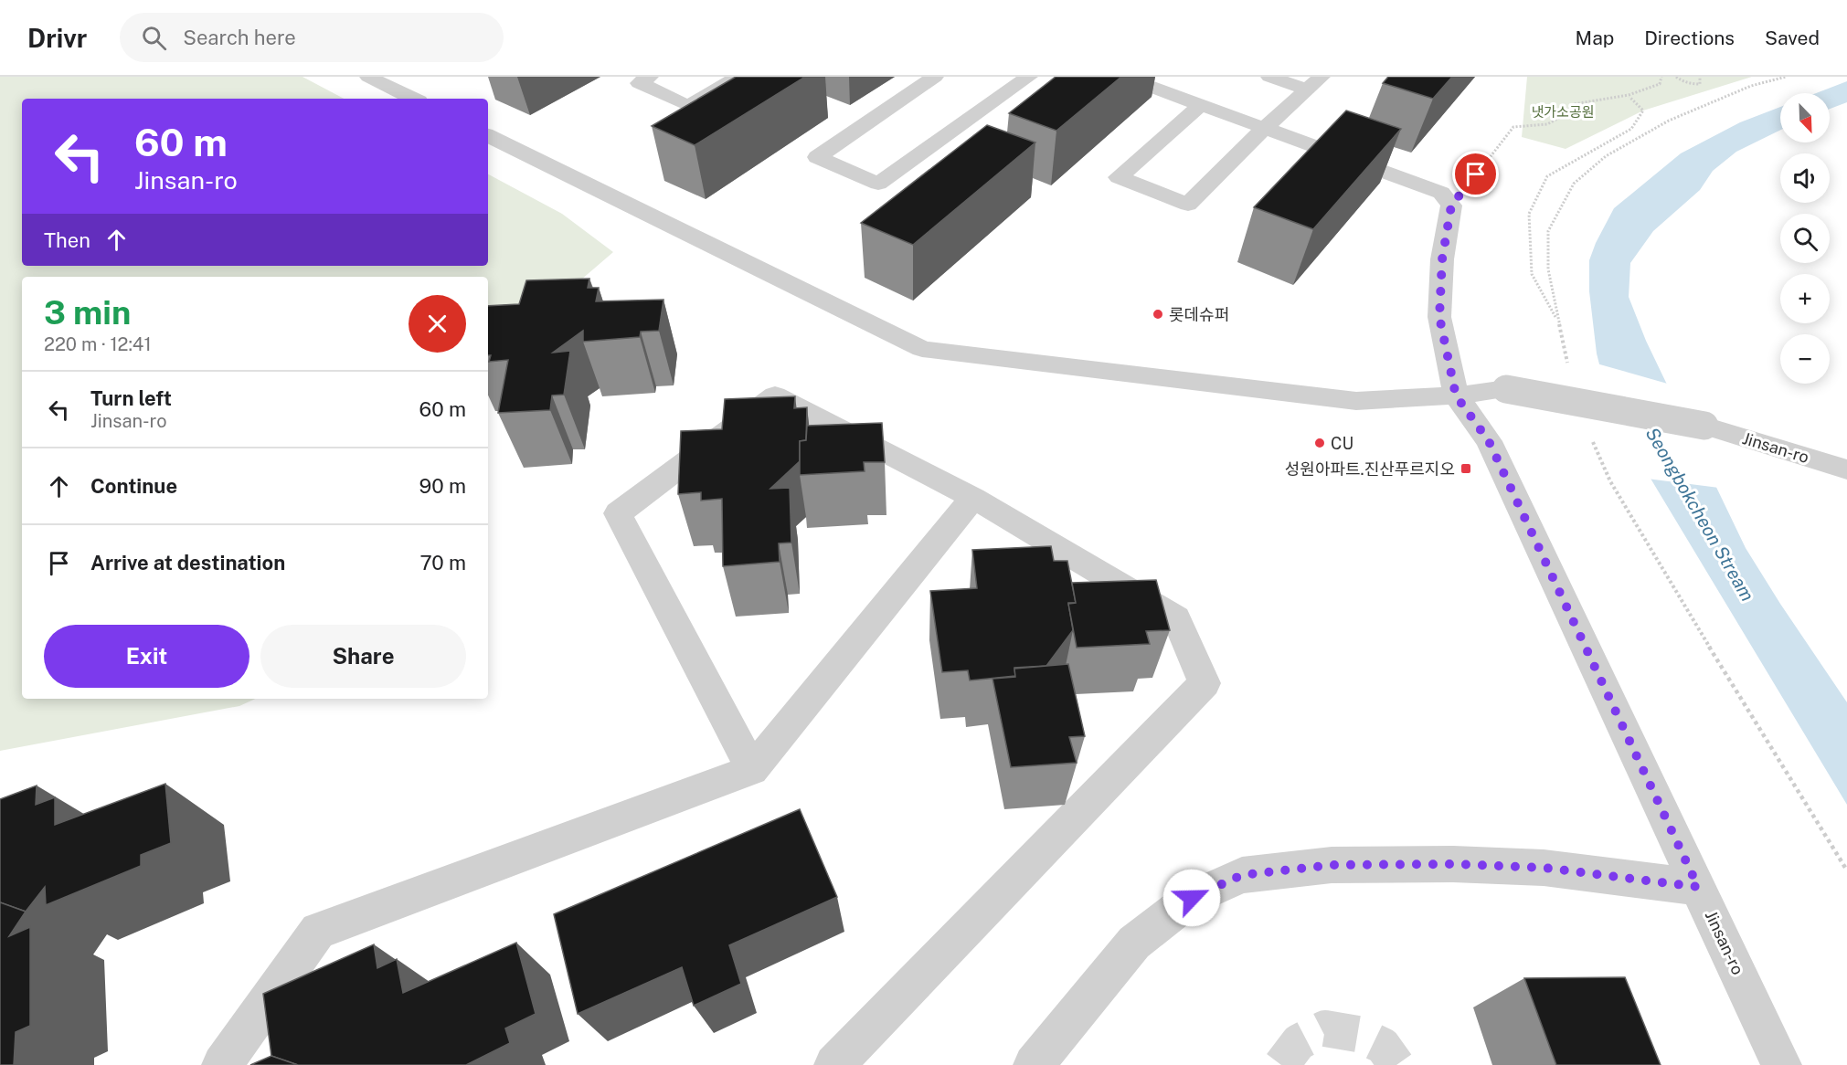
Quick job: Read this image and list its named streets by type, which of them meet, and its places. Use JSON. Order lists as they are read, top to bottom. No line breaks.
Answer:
{"streets":{"street":["Jinsan-ro"]},"water":["Seongbokcheon Stream"],"parks":["냇가소공원"],"places":{"other":["롯데슈퍼","CU"],"transit":["성원아파트.진산푸르지오"]},"north":"bottom right","page":{"header":"Drivr","search":"Search here","nav":["Map","Directions","Saved"],"map_buttons":["+","−"],"turn":["60 m","Jinsan-ro"],"then":"Then","heading":["3 min","220 m · 12:41"],"list":[{"name":"Turn left","note":"Jinsan-ro","value":"60 m"},{"name":"Continue","value":"90 m"},{"name":"Arrive at destination","value":"70 m"}],"buttons":["Exit","Share"]}}
